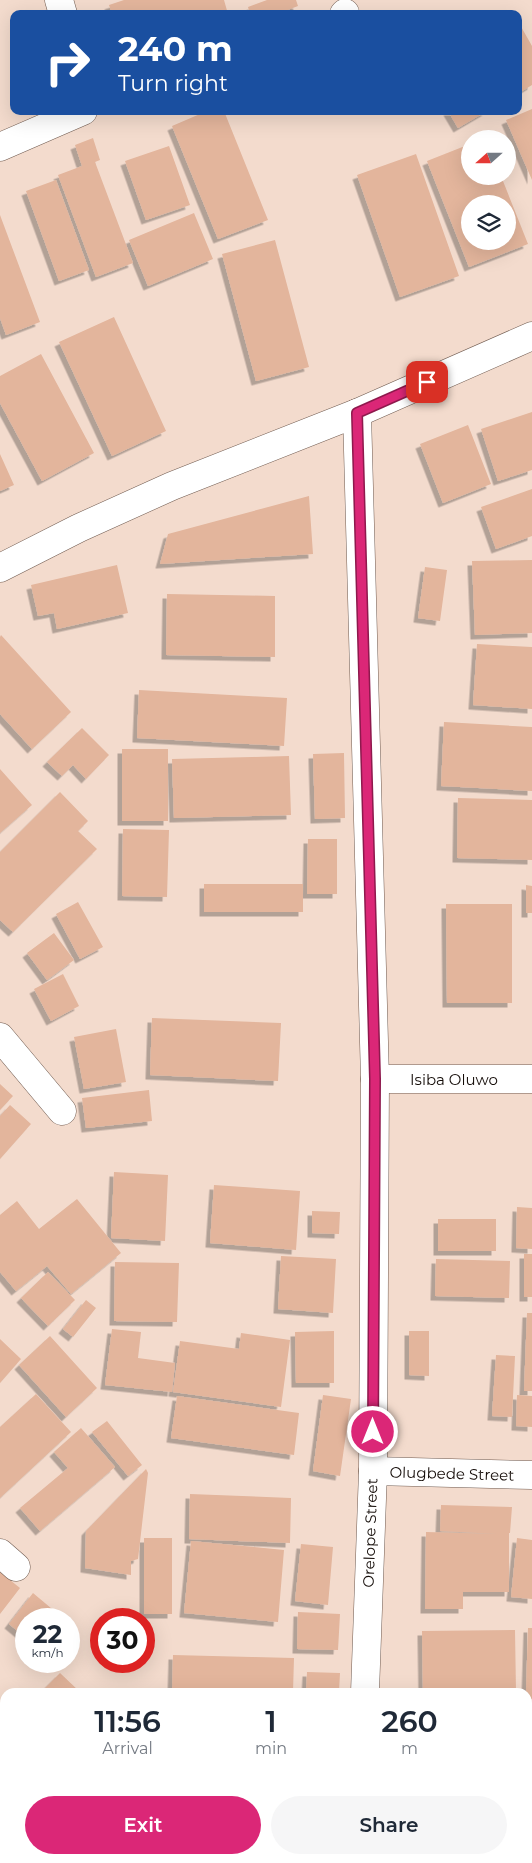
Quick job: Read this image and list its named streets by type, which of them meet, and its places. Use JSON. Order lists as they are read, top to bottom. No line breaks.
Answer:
{"streets":{"street":["Isiba Oluwo","Olugbede Street","Orelope Street"]},"crossings":[["Isiba Oluwo","Orelope Street"],["Olugbede Street","Orelope Street"]],"north":"left","page":{"turn":["240 m","Turn right"],"speed":"22 km/h","limit":"30","eta":["11:56","Arrival","1","min","260","m"],"buttons":["Exit","Share"]}}
